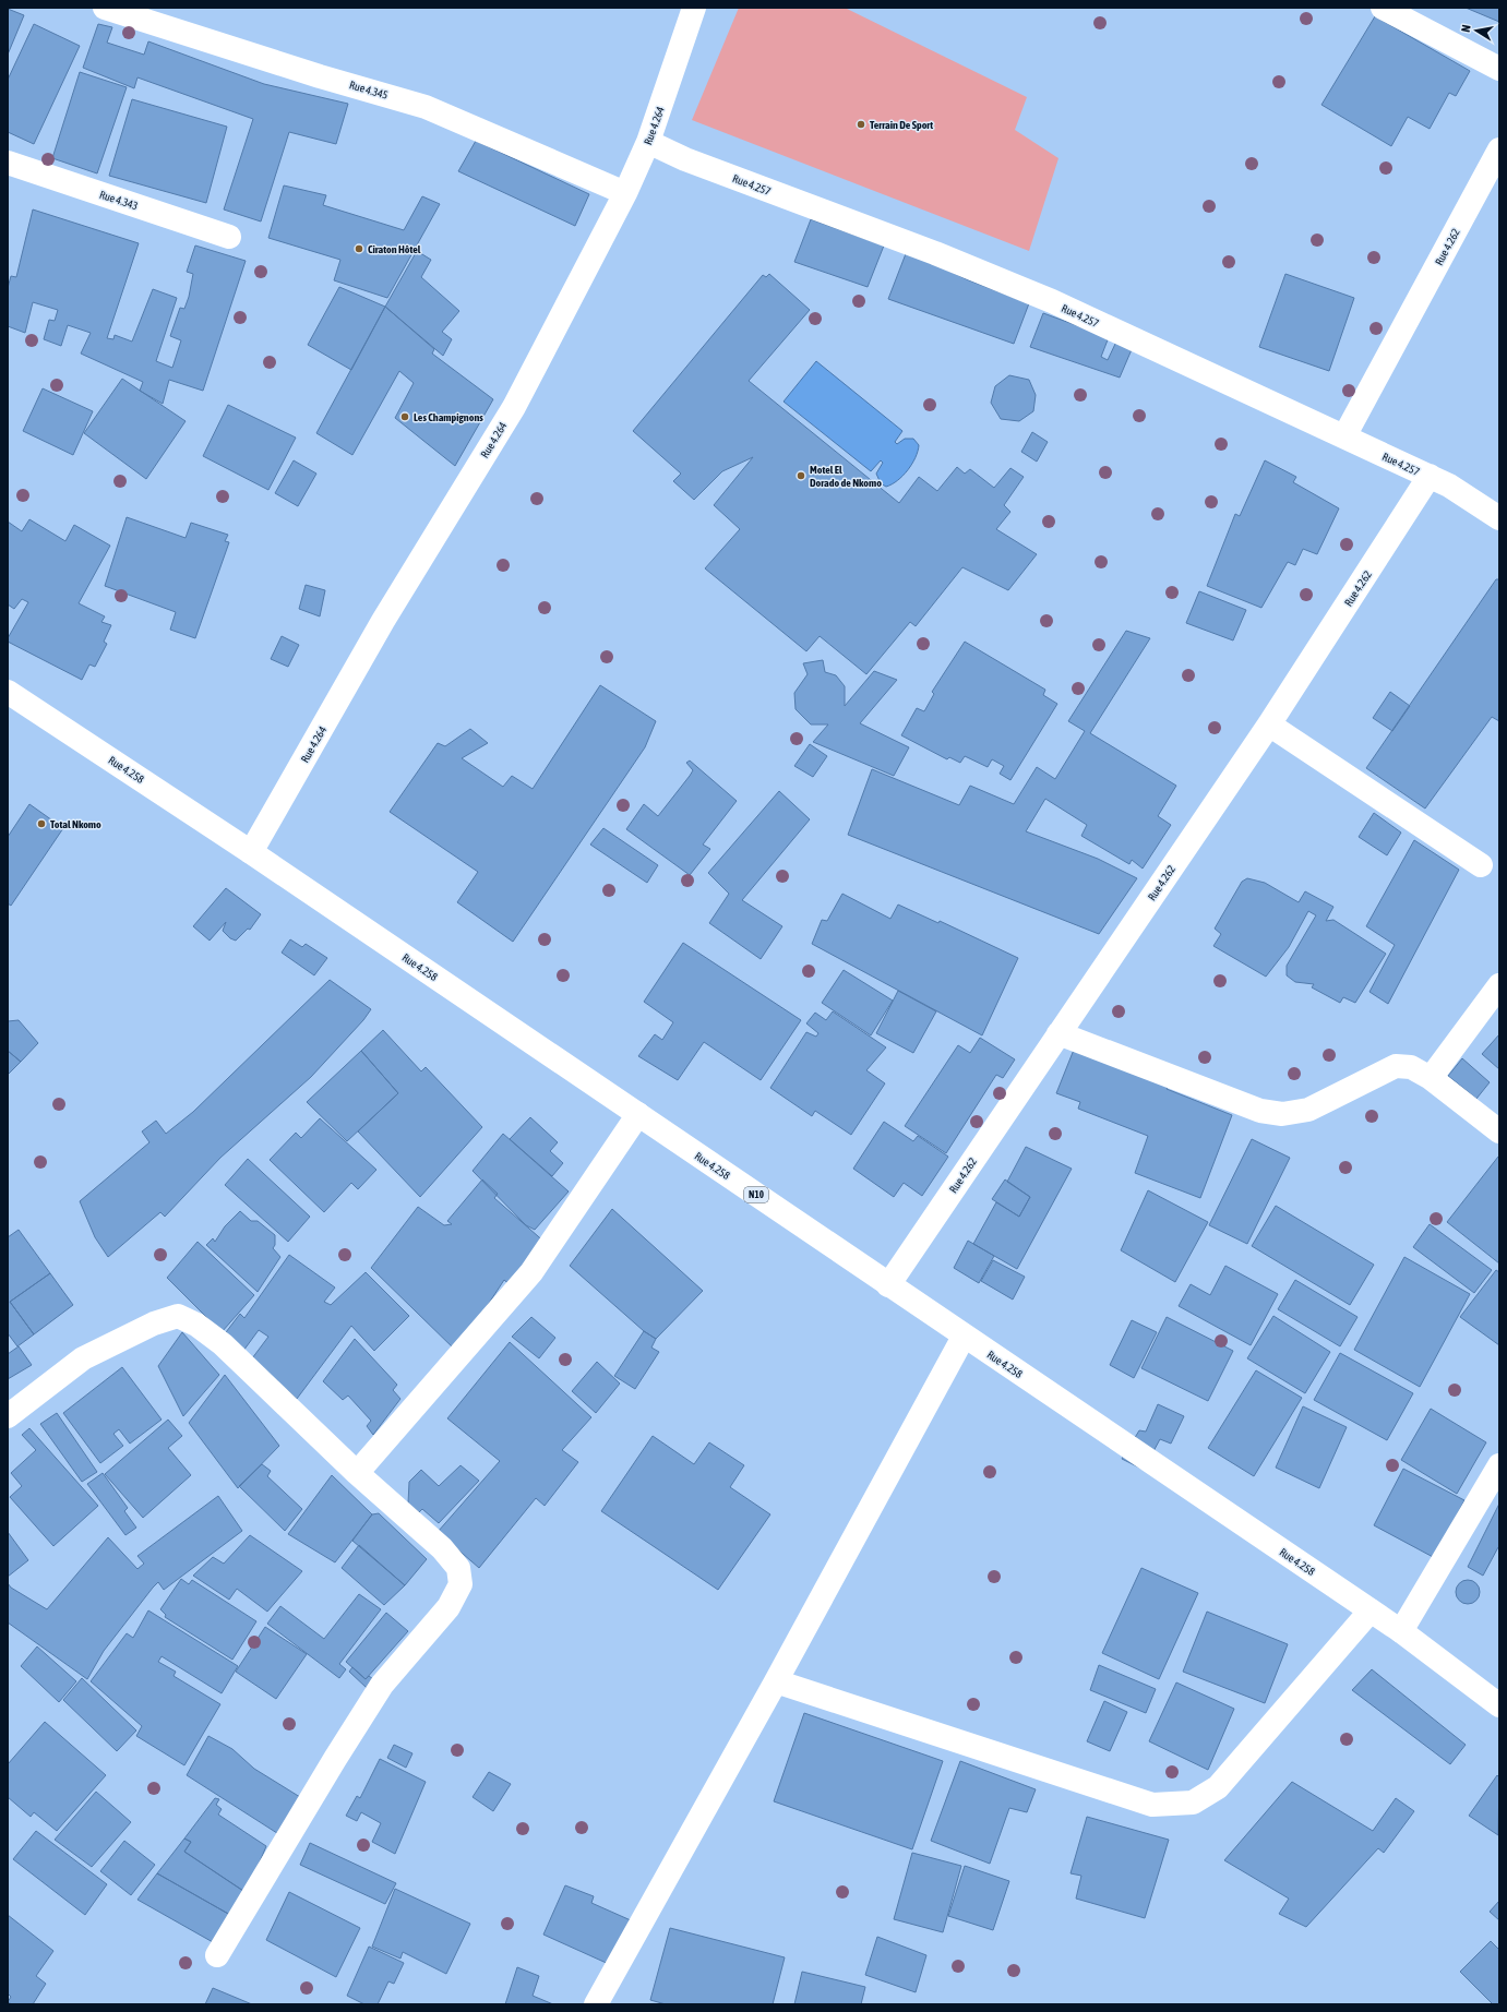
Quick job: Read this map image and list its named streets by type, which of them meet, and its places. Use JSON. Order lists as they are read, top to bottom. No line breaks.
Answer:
{"streets":{"main road":["Rue 4.345","Rue 4.264","Rue 4.257","Rue 4.343","Rue 4.262","Rue 4.258","N10"]},"crossings":[["Rue 4.345","Rue 4.264"],["Rue 4.264","Rue 4.257"],["Rue 4.264","Rue 4.258"],["Rue 4.257","Rue 4.262"],["Rue 4.262","Rue 4.258"]],"places":["Terrain De Sport","Ciraton Hôtel","Les Champignons","Motel El Dorado de Nkomo","Total Nkomo"],"north":"left"}
